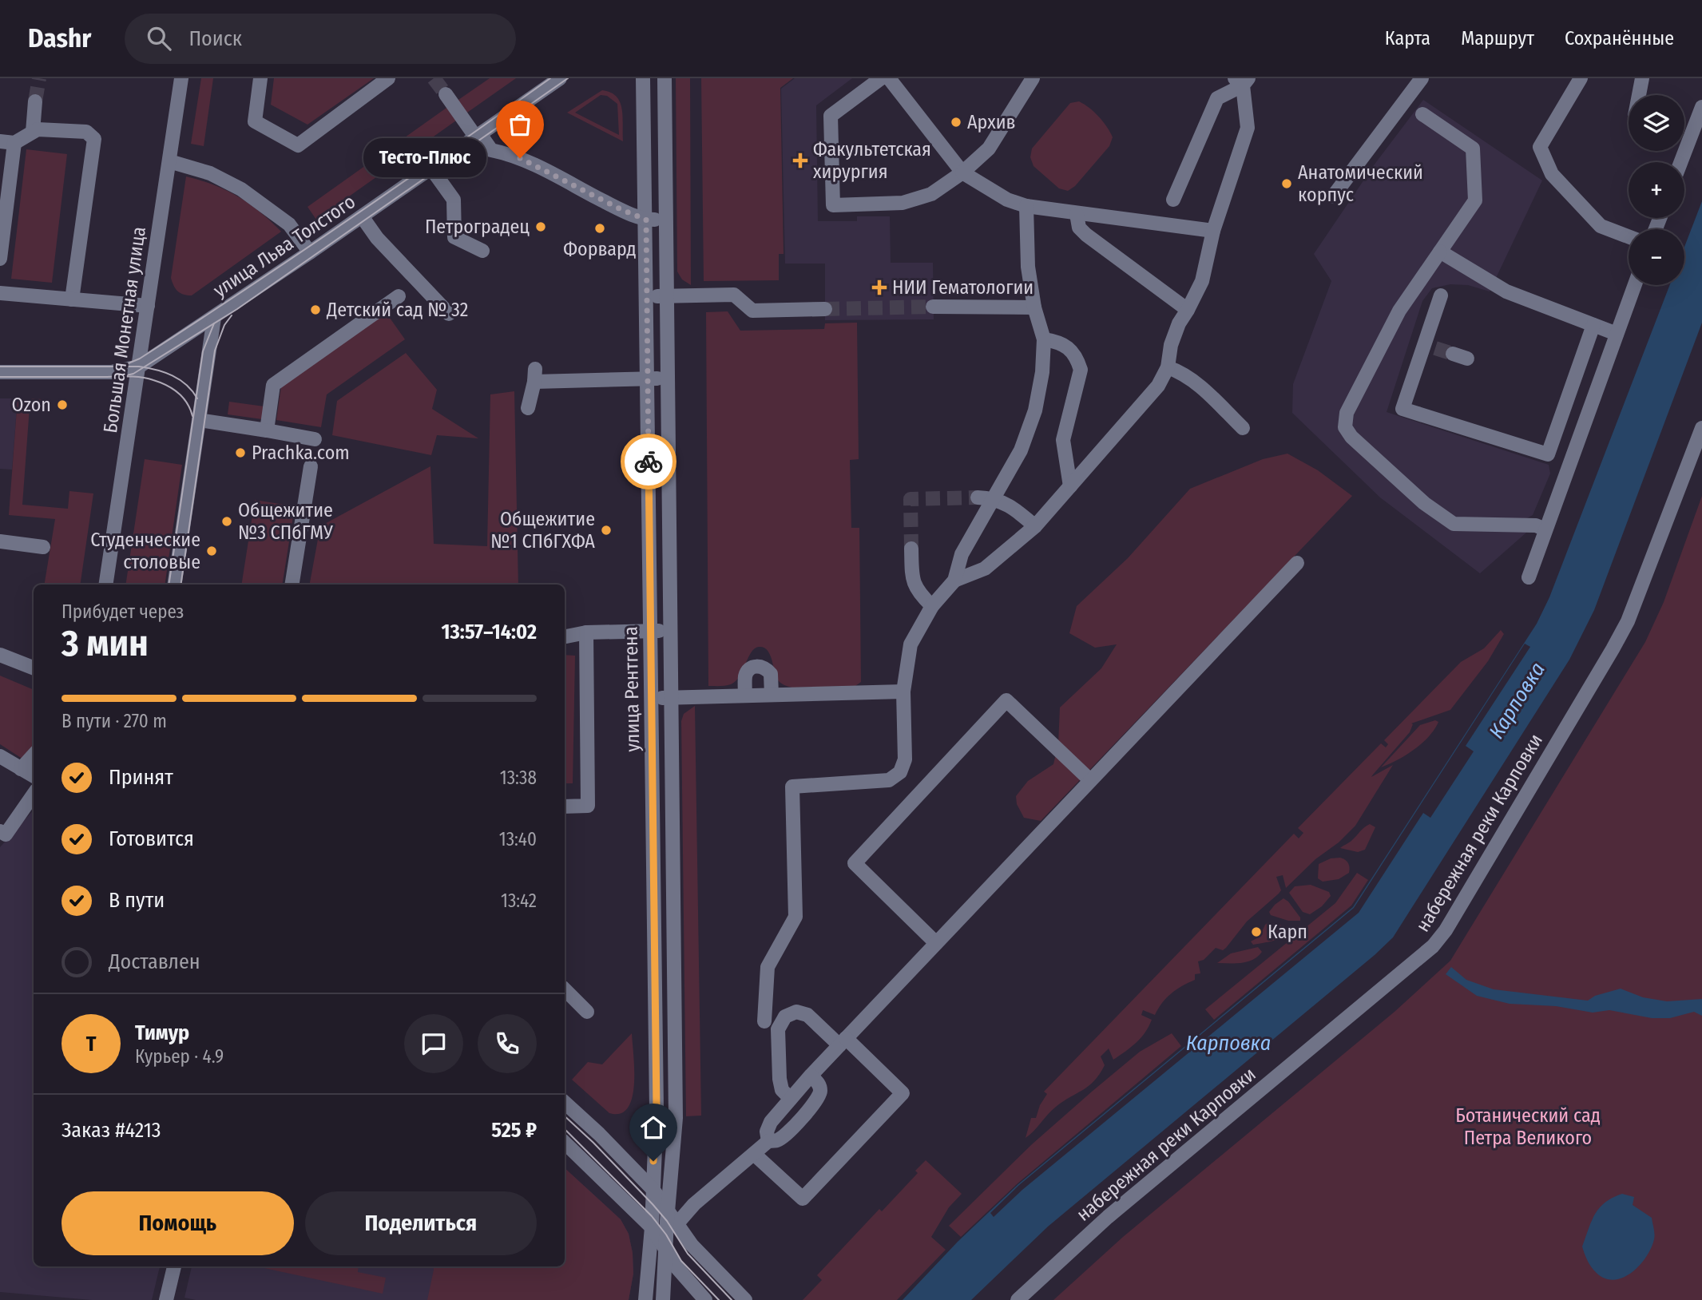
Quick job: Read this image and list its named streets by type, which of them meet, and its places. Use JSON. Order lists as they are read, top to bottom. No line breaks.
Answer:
{"streets":{"street":["улица Льва Толстого","Большая Монетная улица","улица Рентгена","набережная реки Карповки"]},"crossings":[["улица Льва Толстого","Большая Монетная улица"]],"water":["Карповка"],"parks":["Ботанический сад Петра Великого"],"places":{"other":["Архив","Тесто-Плюс","Анатомический корпус","Петроградец","Форвард","Детский сад № 32","Ozon","Prachka.com","Общежитие №3 СПбГМУ","Общежитие №1 СПбГХФА","Студенческие столовые","Карп"],"health":["Факультетская хирургия","НИИ Гематологии"]},"page":{"header":"Dashr","search":"Поиск","nav":["Карта","Маршрут","Сохранённые"],"map_buttons":["+","−"],"bubble":"Тесто-Плюс","heading":["3 мин","Прибудет через","13:57–14:02"],"panel":["Тимур","Курьер · 4.9","Заказ #4213","525 ₽"],"bar":"В пути · 270 m","list":[["Принят","13:38"],["Готовится","13:40"],["В пути","13:42"],"Доставлен"],"round":"Т","buttons":["Помощь","Поделиться"]}}
